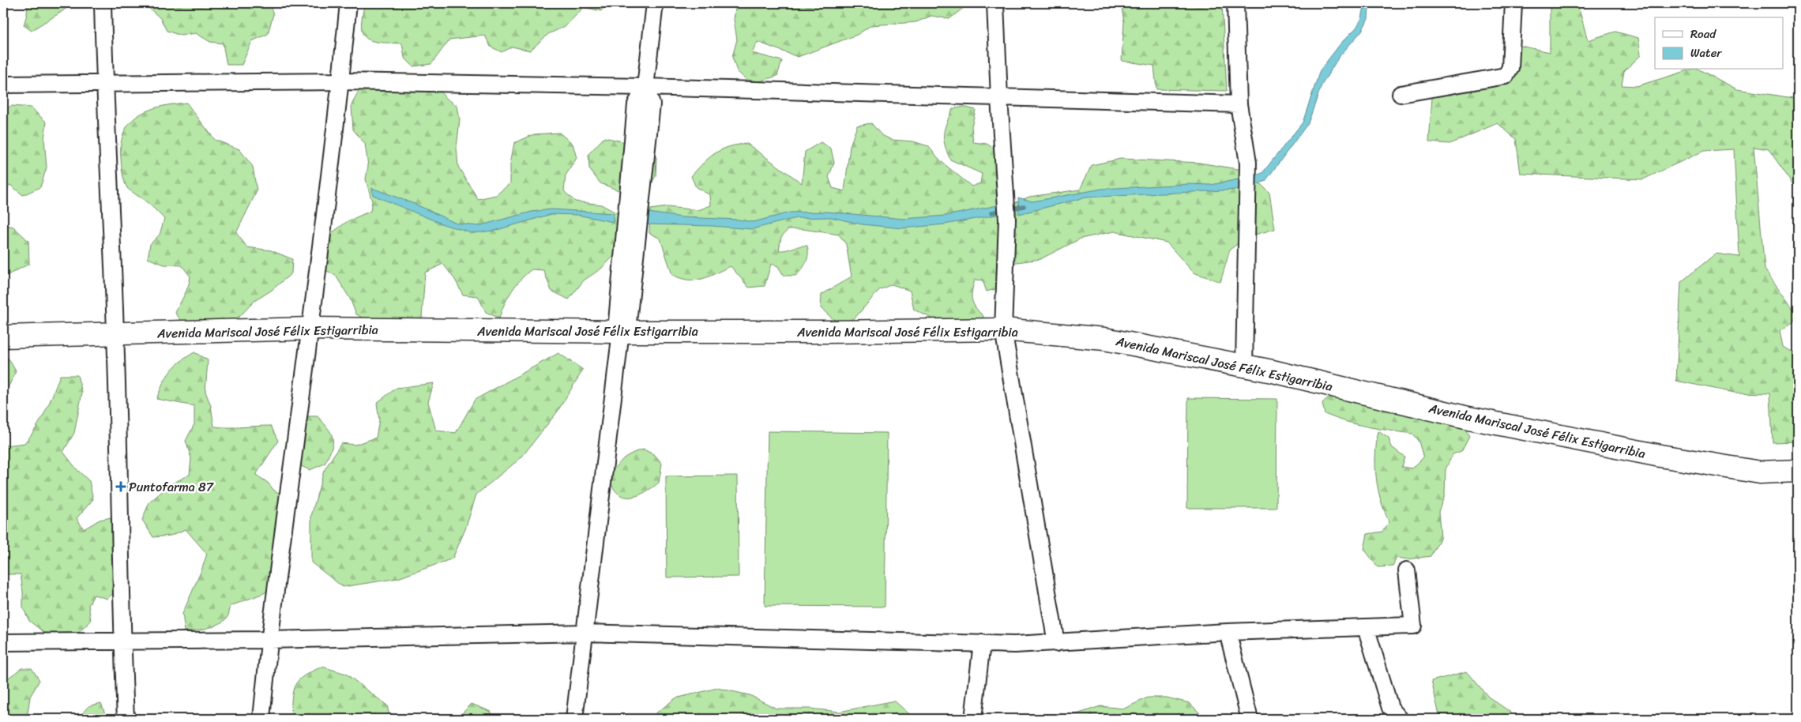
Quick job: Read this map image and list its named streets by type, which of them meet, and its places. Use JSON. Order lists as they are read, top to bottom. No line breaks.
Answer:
{"streets":{"main road":["Avenida Mariscal José Félix Estigarribia"]},"places":{"health":["Puntofarma 87"]},"legend":["Road","Water"]}
